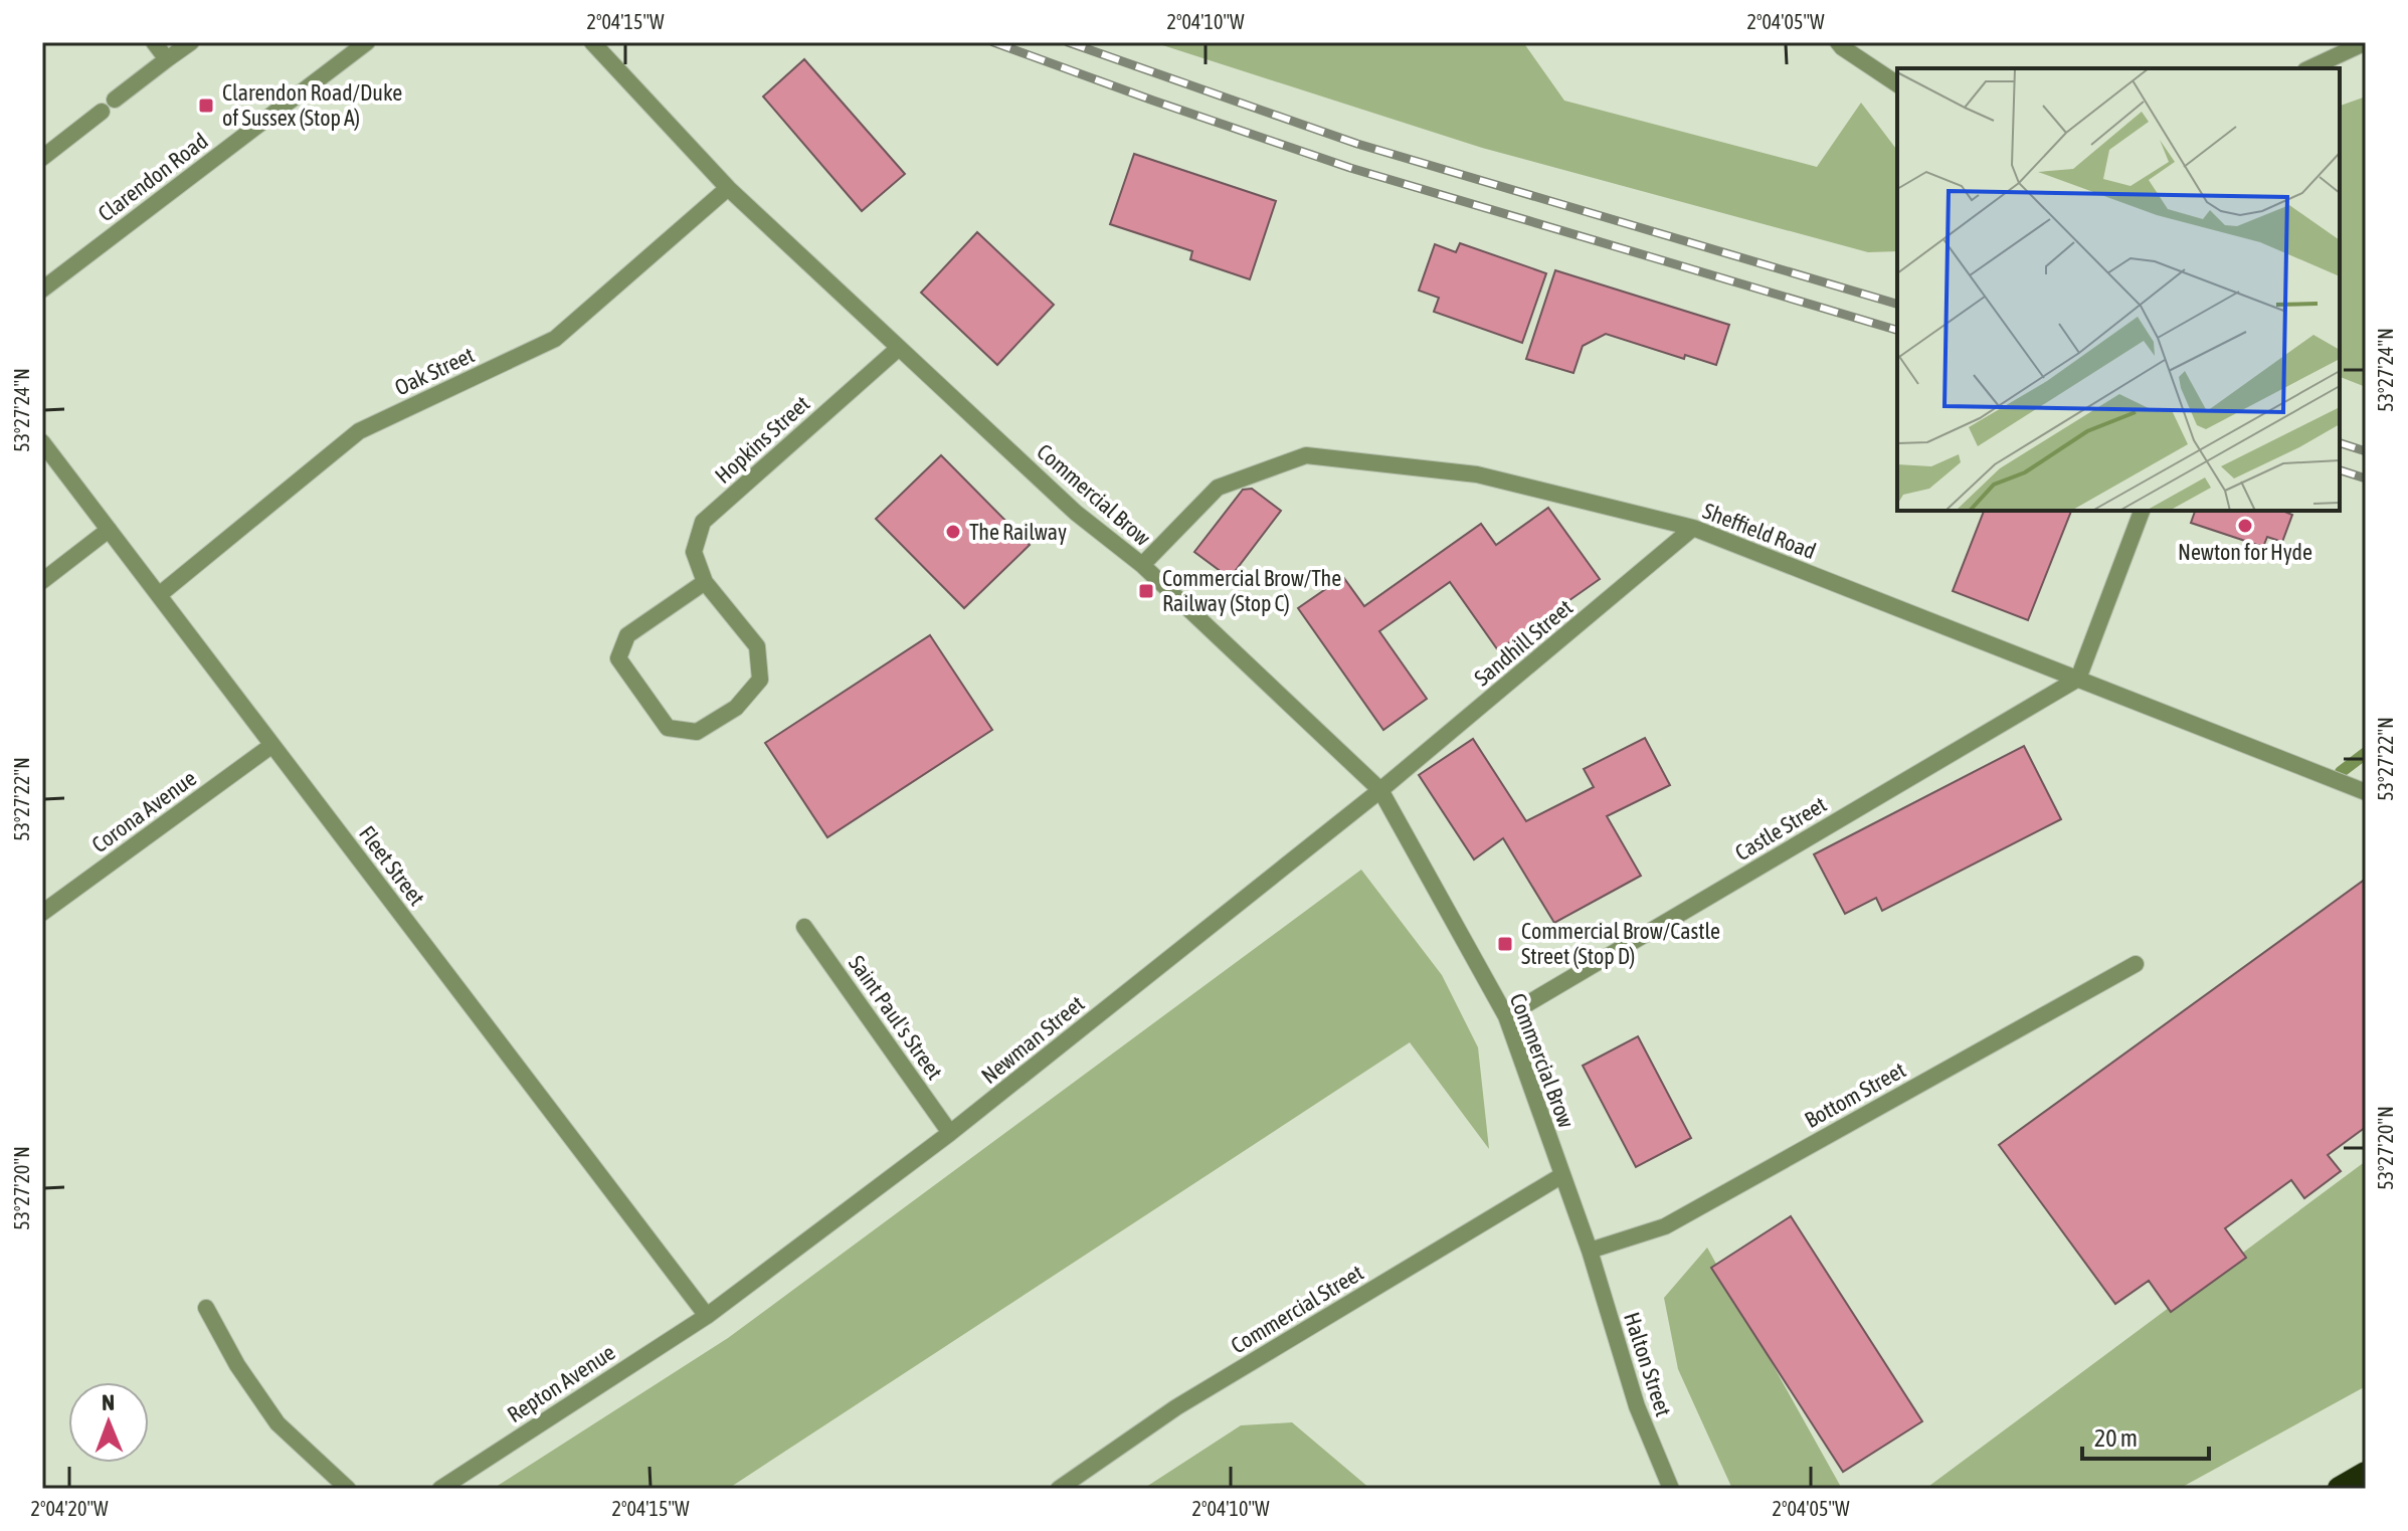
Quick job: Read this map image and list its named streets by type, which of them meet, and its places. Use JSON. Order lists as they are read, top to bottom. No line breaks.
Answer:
{"streets":{"street":["Clarendon Road","Oak Street","Hopkins Street","Commercial Brow","Sheffield Road","Sandhill Street","Corona Avenue","Castle Street","Fleet Street","Saint Paul's Street","Newman Street","Bottom Street","Commercial Street","Halton Street","Repton Avenue"]},"crossings":[["Oak Street","Commercial Brow"],["Oak Street","Fleet Street"],["Hopkins Street","Commercial Brow"],["Commercial Brow","Sheffield Road"],["Commercial Brow","Sandhill Street"],["Commercial Brow","Castle Street"],["Commercial Brow","Newman Street"],["Commercial Brow","Bottom Street"],["Commercial Brow","Commercial Street"],["Commercial Brow","Halton Street"],["Sheffield Road","Sandhill Street"],["Sheffield Road","Castle Street"],["Sandhill Street","Newman Street"],["Corona Avenue","Fleet Street"],["Fleet Street","Newman Street"],["Fleet Street","Repton Avenue"],["Saint Paul's Street","Newman Street"],["Newman Street","Repton Avenue"],["Bottom Street","Halton Street"]],"places":{"transit":["Clarendon Road/Duke of Sussex (Stop A)","Commercial Brow/The Railway (Stop C)","Commercial Brow/Castle Street (Stop D)"],"other":["Newton for Hyde","The Railway"]},"scale_bar":"20 m","north":"top","coordinates":["2°04'15\"W","2°04'10\"W","2°04'05\"W","53°27'24\"N","53°27'22\"N","53°27'20\"N","2°04'20\"W"]}
